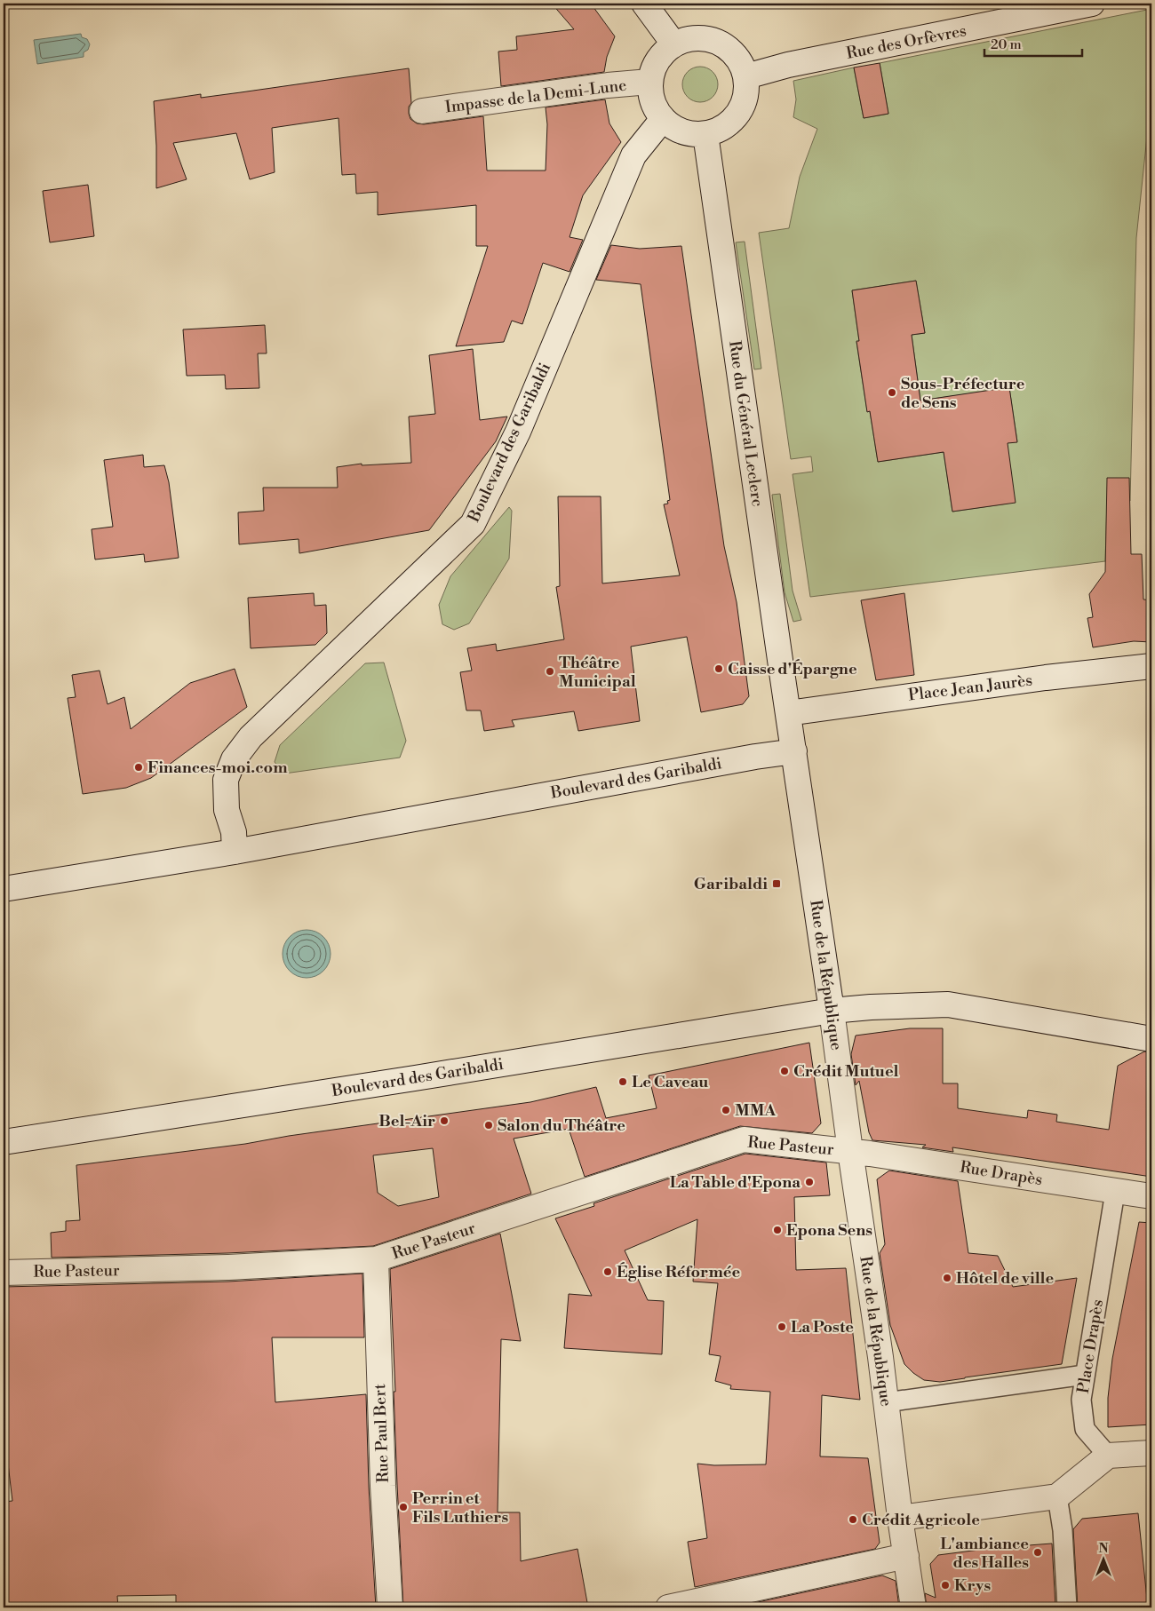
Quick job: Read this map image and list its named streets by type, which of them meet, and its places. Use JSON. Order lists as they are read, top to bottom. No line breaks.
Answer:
{"streets":{"main road":["Rue des Orfèvres","Impasse de la Demi-Lune","Rue du Général Leclerc","Boulevard des Garibaldi","Place Jean Jaurès","Rue de la République","Rue Pasteur","Rue Drapès","Rue Paul Bert"],"street":["Place Drapès"]},"crossings":[["Rue des Orfèvres","Impasse de la Demi-Lune"],["Rue des Orfèvres","Rue du Général Leclerc"],["Rue des Orfèvres","Boulevard des Garibaldi"],["Impasse de la Demi-Lune","Rue du Général Leclerc"],["Impasse de la Demi-Lune","Boulevard des Garibaldi"],["Rue du Général Leclerc","Boulevard des Garibaldi"],["Rue du Général Leclerc","Place Jean Jaurès"],["Rue du Général Leclerc","Rue de la République"],["Boulevard des Garibaldi","Rue de la République"],["Place Jean Jaurès","Rue de la République"],["Rue de la République","Rue Pasteur"],["Rue de la République","Rue Drapès"],["Rue Pasteur","Rue Drapès"],["Rue Pasteur","Rue Paul Bert"],["Rue Drapès","Place Drapès"]],"places":{"other":["Sous-Préfecture de Sens","Caisse d'Épargne","Théâtre Municipal","Finances-moi.com","Crédit Mutuel","Le Caveau","MMA","Bel-Air","Salon du Théâtre","La Table d'Epona","Epona Sens","Église Réformée","Hôtel de ville","La Poste","Perrin et Fils Luthiers","Crédit Agricole","L'ambiance des Halles","Krys"],"transit":["Garibaldi"]},"scale_bar":"20 m","north":"top"}
